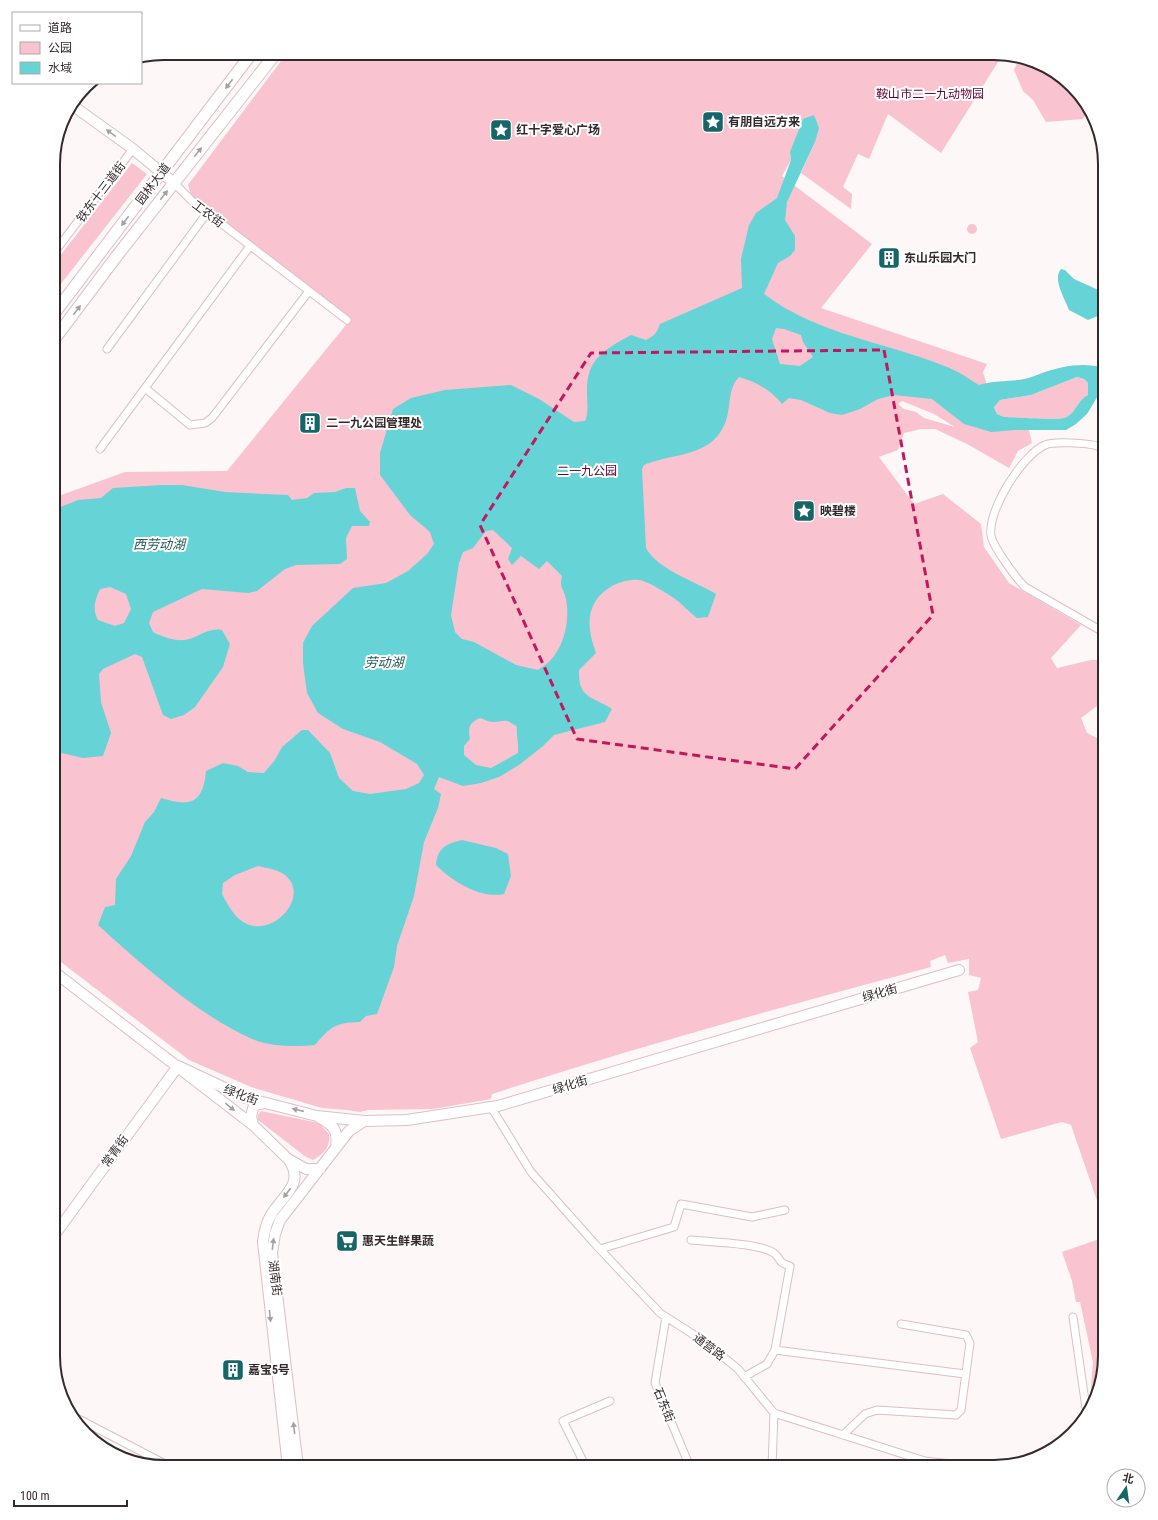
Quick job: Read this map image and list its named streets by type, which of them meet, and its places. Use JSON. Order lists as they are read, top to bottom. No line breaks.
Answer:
{"streets":{"main road":["园林大道","工农街","绿化街","常青街","湖南街"],"street":["铁东十三道街","通营路","石东街"]},"crossings":[["园林大道","工农街"],["铁东十三道街","工农街"],["绿化街","常青街"],["绿化街","湖南街"],["绿化街","通营路"],["通营路","石东街"]],"water":["西劳动湖","劳动湖"],"parks":["鞍山市二一九动物园","二一九公园"],"places":{"place":["有朋自远方来","红十字爱心广场","映碧楼"],"building":["东山乐园大门","二一九公园管理处","嘉宝5号"],"supermarket":["惠天生鲜果蔬"]},"legend":["道路","公园","水域"],"scale_bar":"100 m","north":"top"}
